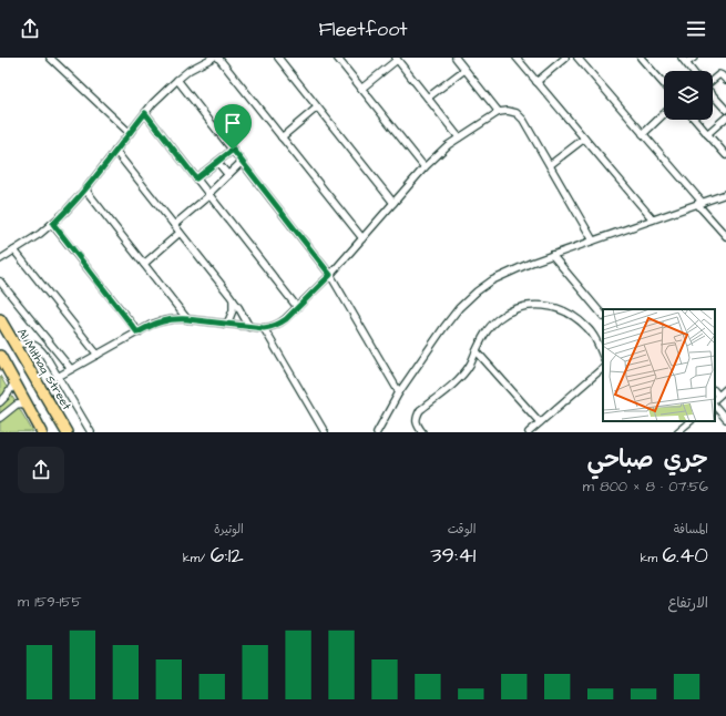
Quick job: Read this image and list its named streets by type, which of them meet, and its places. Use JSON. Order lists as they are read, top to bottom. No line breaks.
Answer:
{"streets":{"main road":["Al Mithaq Street"]},"page":{"header":"Fleetfoot","heading":["جري صباحي","07:56 · 8 × 800 m"],"stats":[["المسافة","6.40 km"],["الوقت","39:41"],["الوتيرة","6:12 /km"]],"chart":["الارتفاع","155–159 m"]}}
